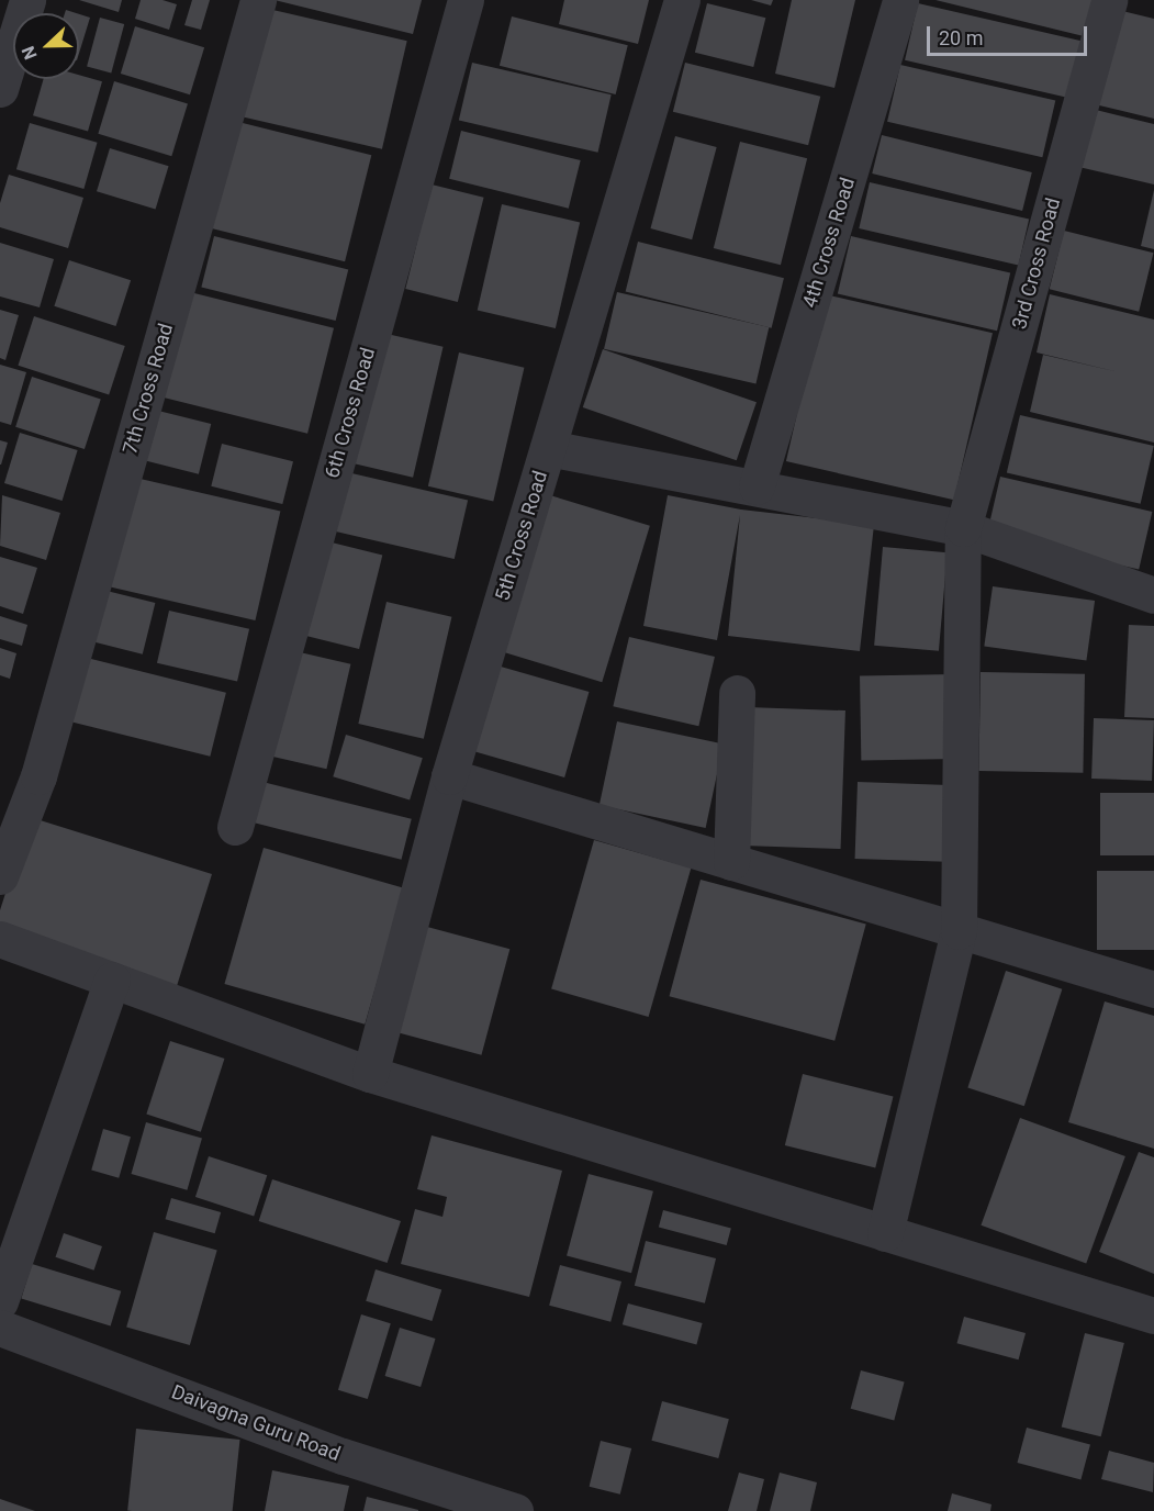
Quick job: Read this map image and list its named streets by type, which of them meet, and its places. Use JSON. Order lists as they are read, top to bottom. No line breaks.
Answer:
{"streets":{"street":["4th Cross Road","3rd Cross Road","7th Cross Road","6th Cross Road","5th Cross Road","Daivagna Guru Road"]},"scale_bar":"20 m","north":"left"}
